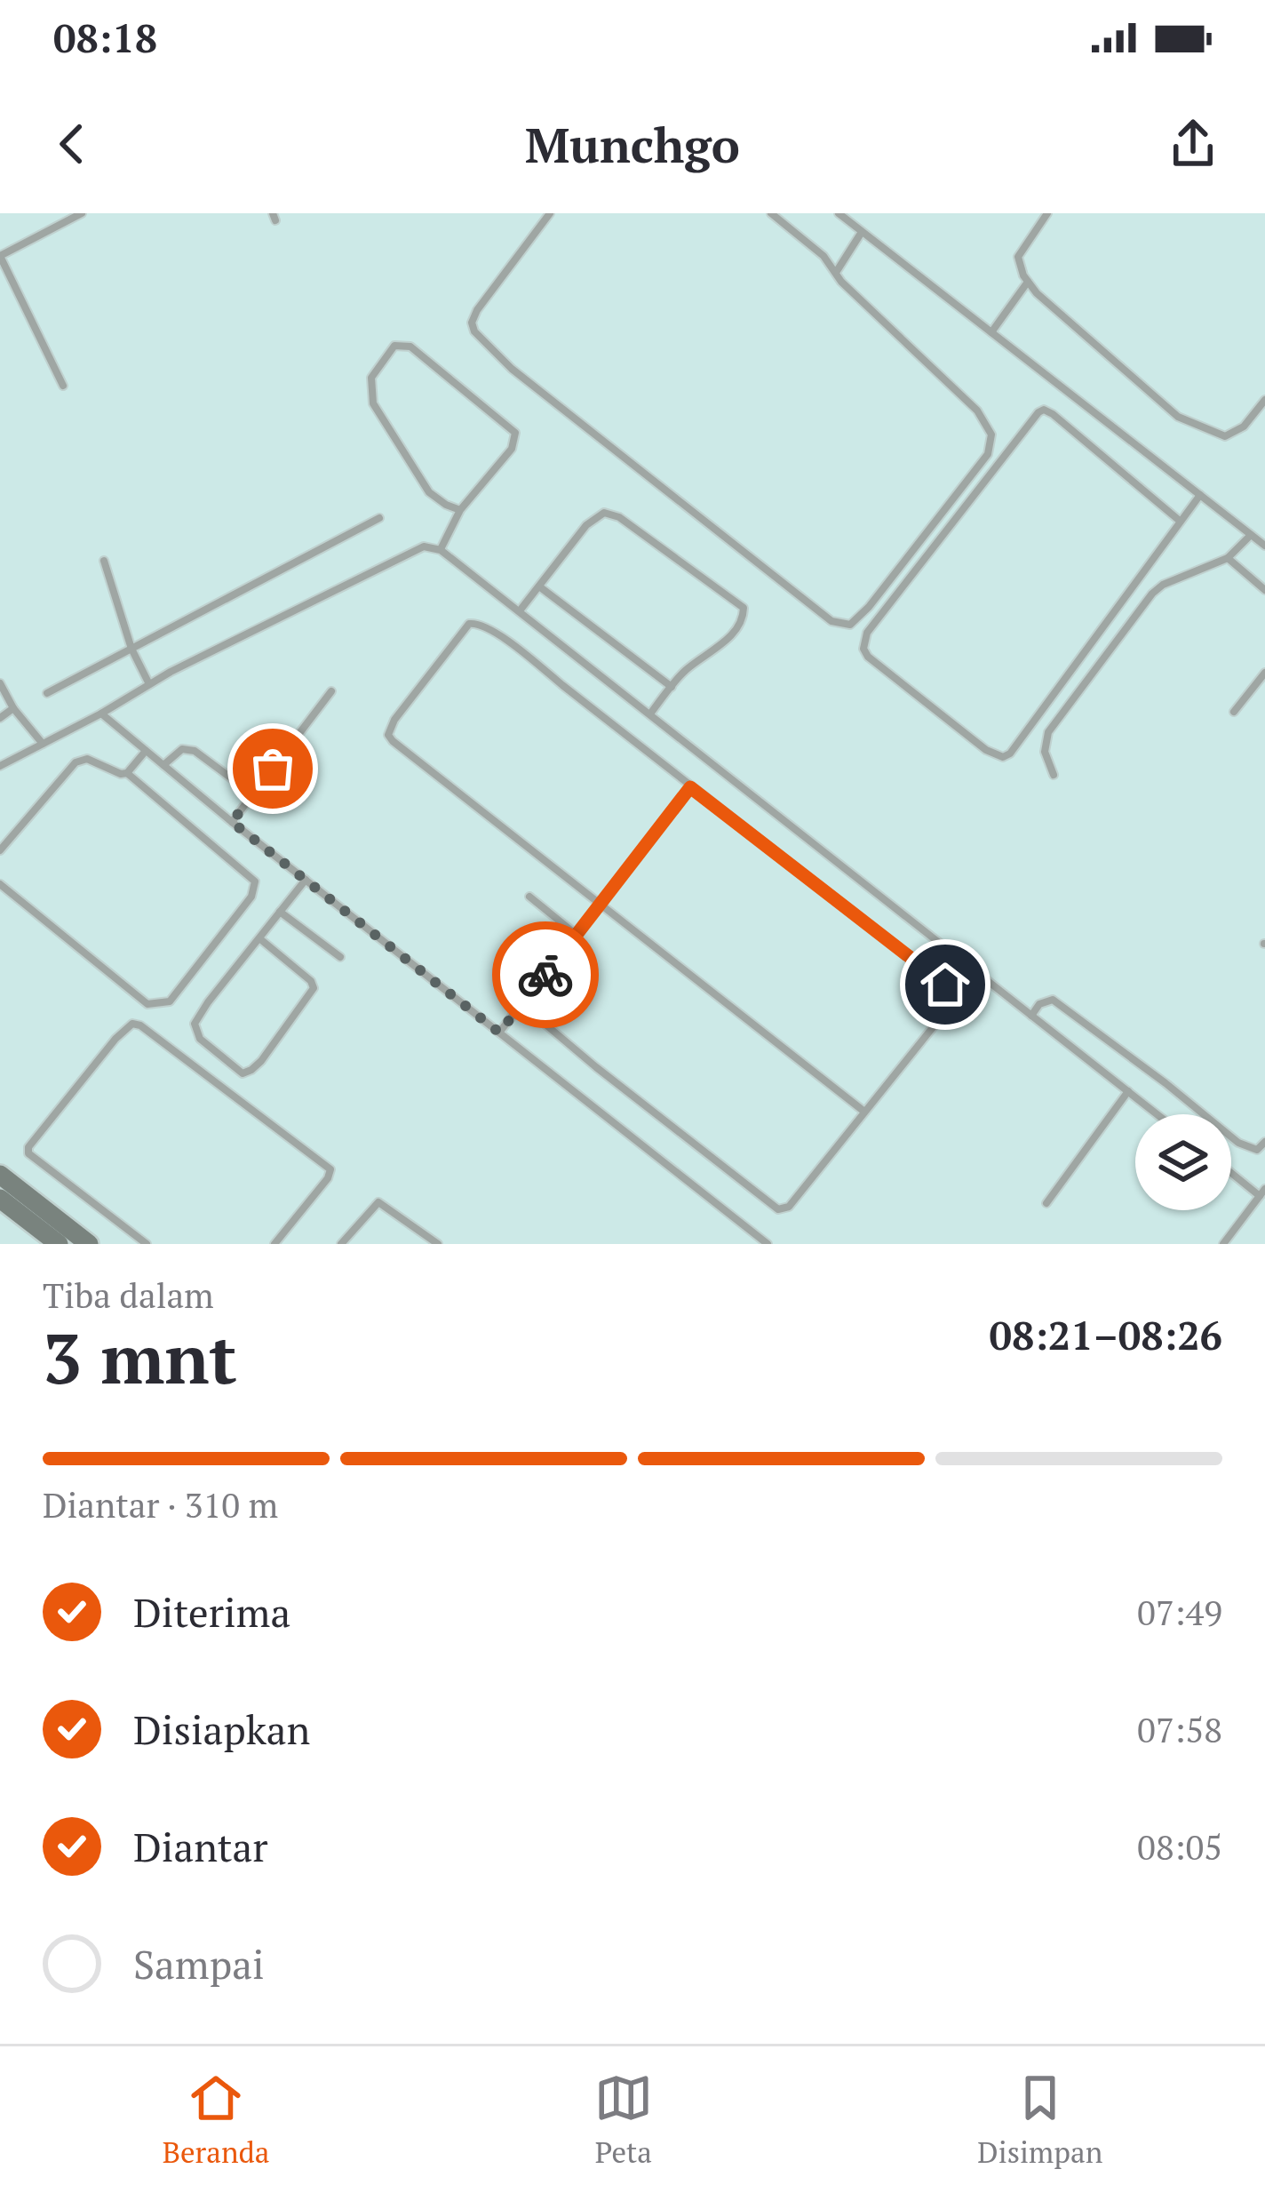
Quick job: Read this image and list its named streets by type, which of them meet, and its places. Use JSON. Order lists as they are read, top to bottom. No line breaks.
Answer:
{"page":{"status":"08:18","header":"Munchgo","heading":["3 mnt","Tiba dalam","08:21–08:26"],"bar":"Diantar · 310 m","list":[["Diterima","07:49"],["Disiapkan","07:58"],["Diantar","08:05"],"Sampai"],"tabs":["Beranda","Peta","Disimpan"]}}
